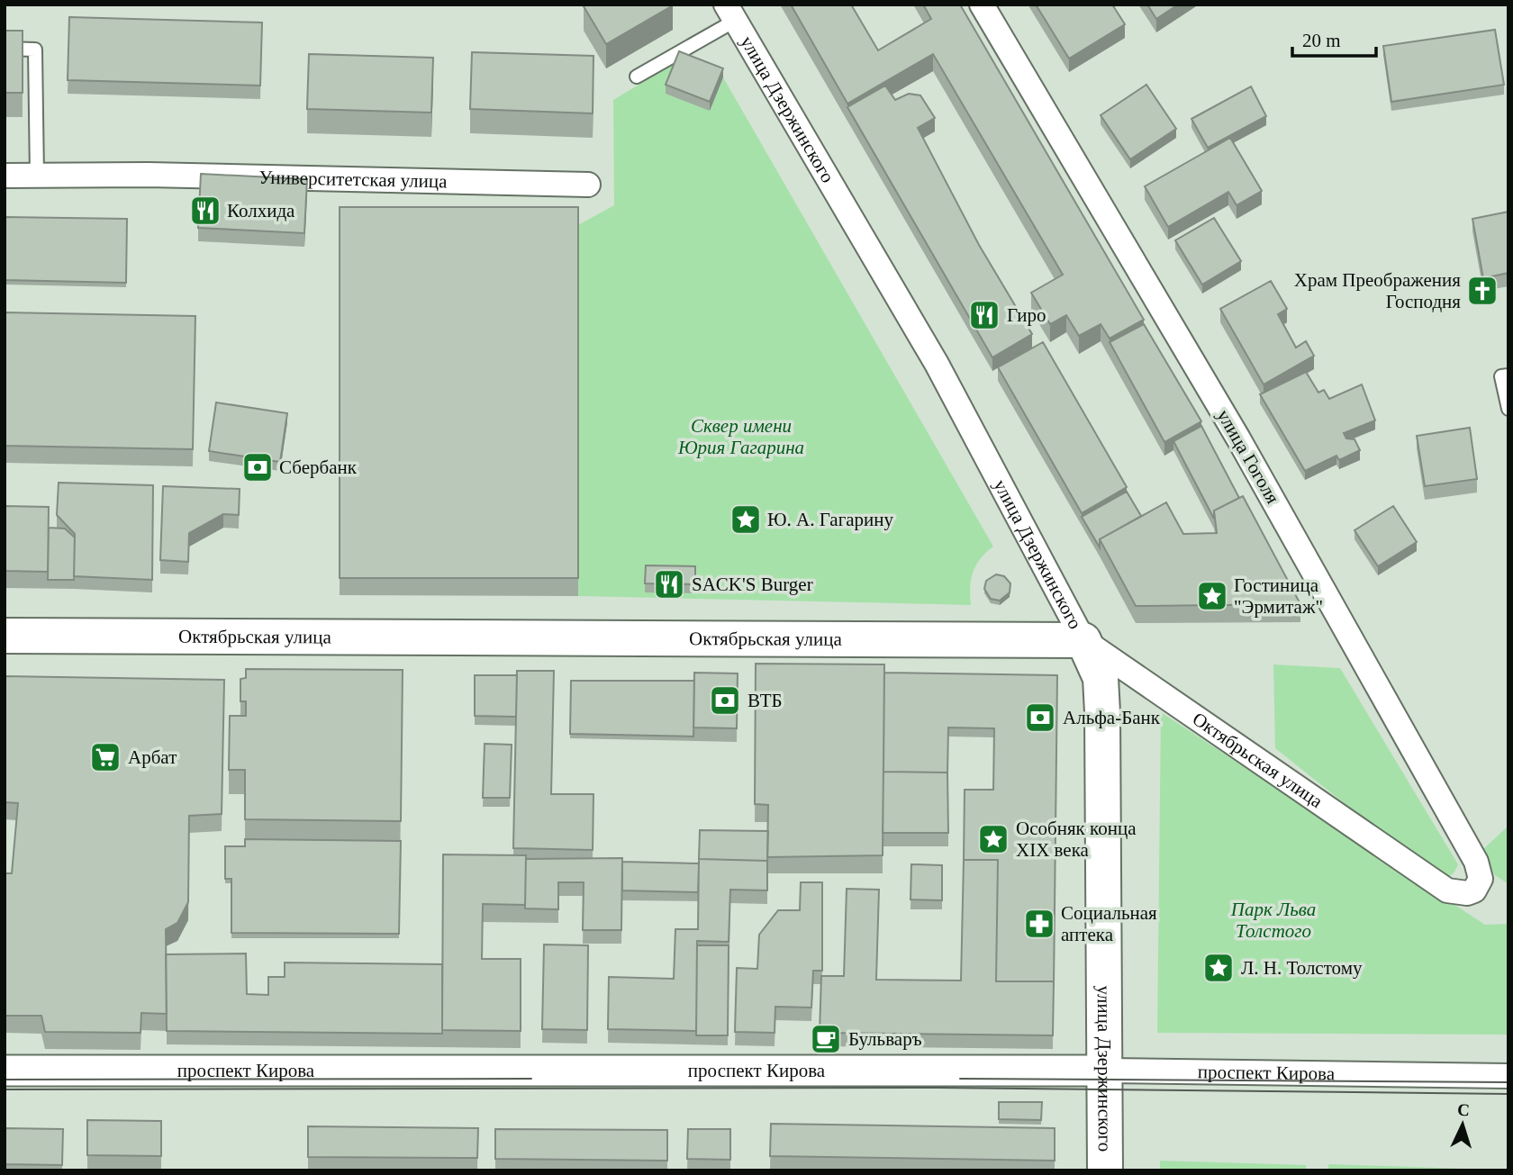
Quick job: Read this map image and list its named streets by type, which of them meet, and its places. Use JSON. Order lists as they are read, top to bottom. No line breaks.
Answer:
{"streets":{"main road":["улица Дзержинского","Октябрьская улица"],"street":["Университетская улица","улица Гоголя","проспект Кирова"]},"crossings":[["улица Дзержинского","Октябрьская улица"],["улица Дзержинского","проспект Кирова"],["улица Гоголя","Октябрьская улица"]],"parks":["Сквер имени Юрия Гагарина","Парк Льва Толстого"],"places":{"restaurant":["Колхида","Гиро","SACK'S Burger"],"church":["Храм Преображения Господня"],"bank":["Сбербанк","ВТБ","Альфа-Банк"],"place":["Ю. А. Гагарину","Гостиница \"Эрмитаж\"","Особняк конца XIX века","Л. Н. Толстому"],"supermarket":["Арбат"],"pharmacy":["Социальная аптека"],"cafe":["Бульваръ"]},"scale_bar":"20 m","north":"top"}
